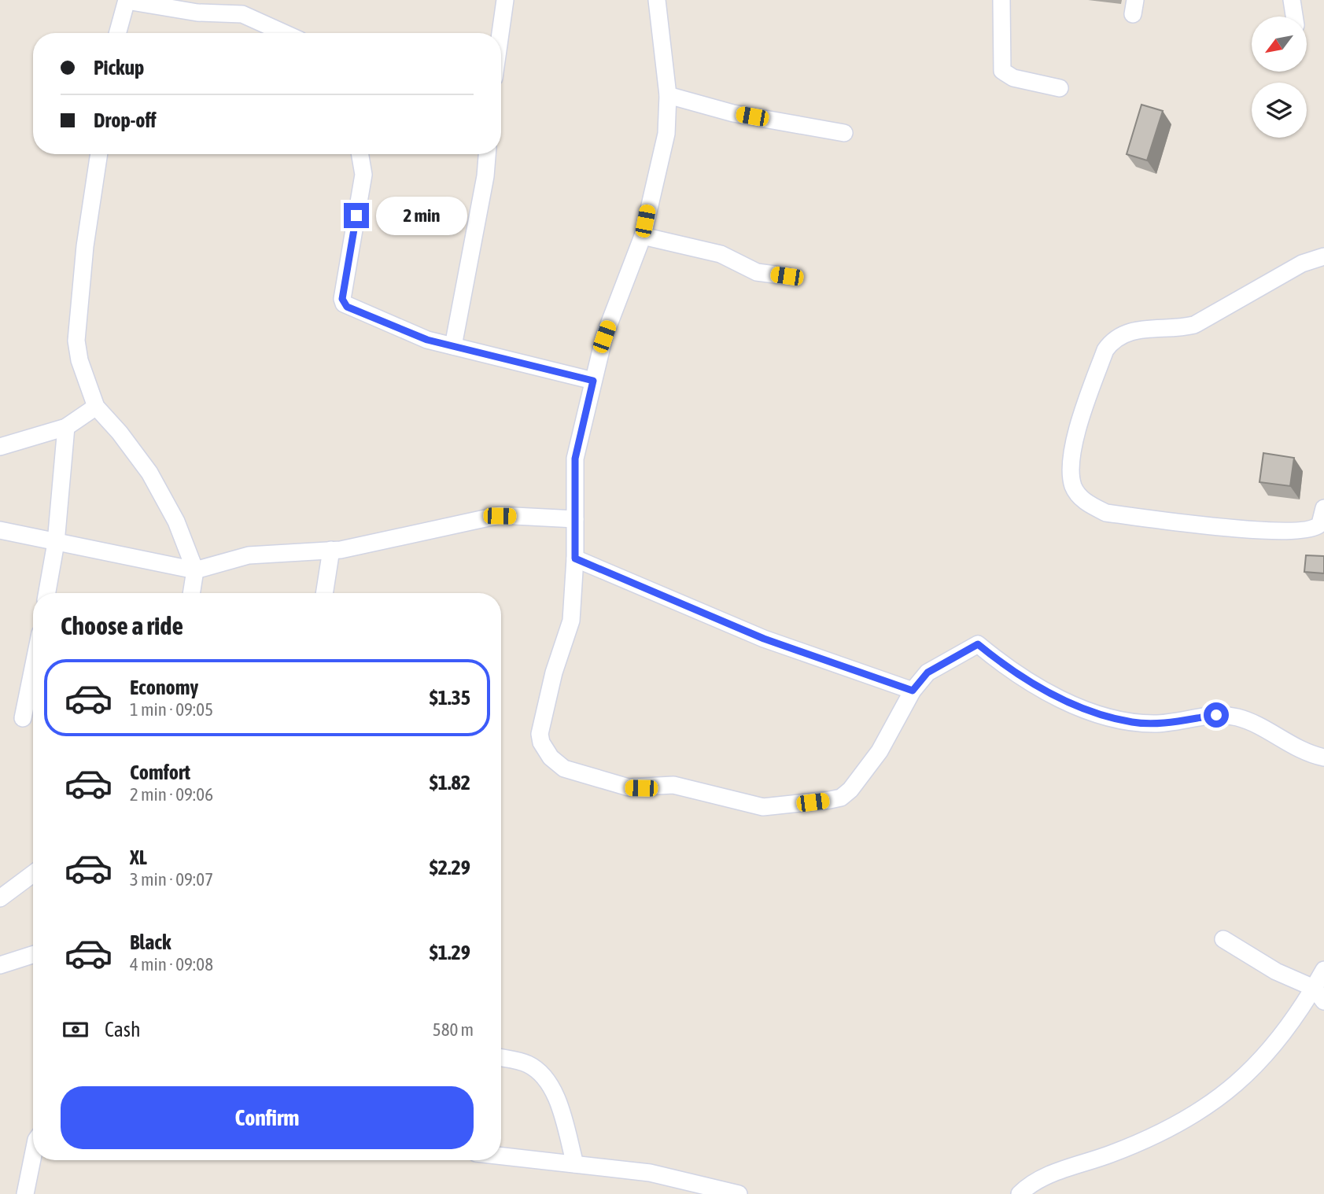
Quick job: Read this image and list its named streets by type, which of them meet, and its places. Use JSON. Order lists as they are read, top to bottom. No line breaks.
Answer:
{"north":"bottom left","page":{"banner":["Pickup","Drop-off"],"bubble":"2 min","heading":"Choose a ride","list":[{"name":"Economy","note":"1 min · 09:05","value":"$1.35"},{"name":"Comfort","note":"2 min · 09:06","value":"$1.82"},{"name":"XL","note":"3 min · 09:07","value":"$2.29"},{"name":"Black","note":"4 min · 09:08","value":"$1.29"}],"pay":["Cash","580 m"],"buttons":"Confirm"}}
